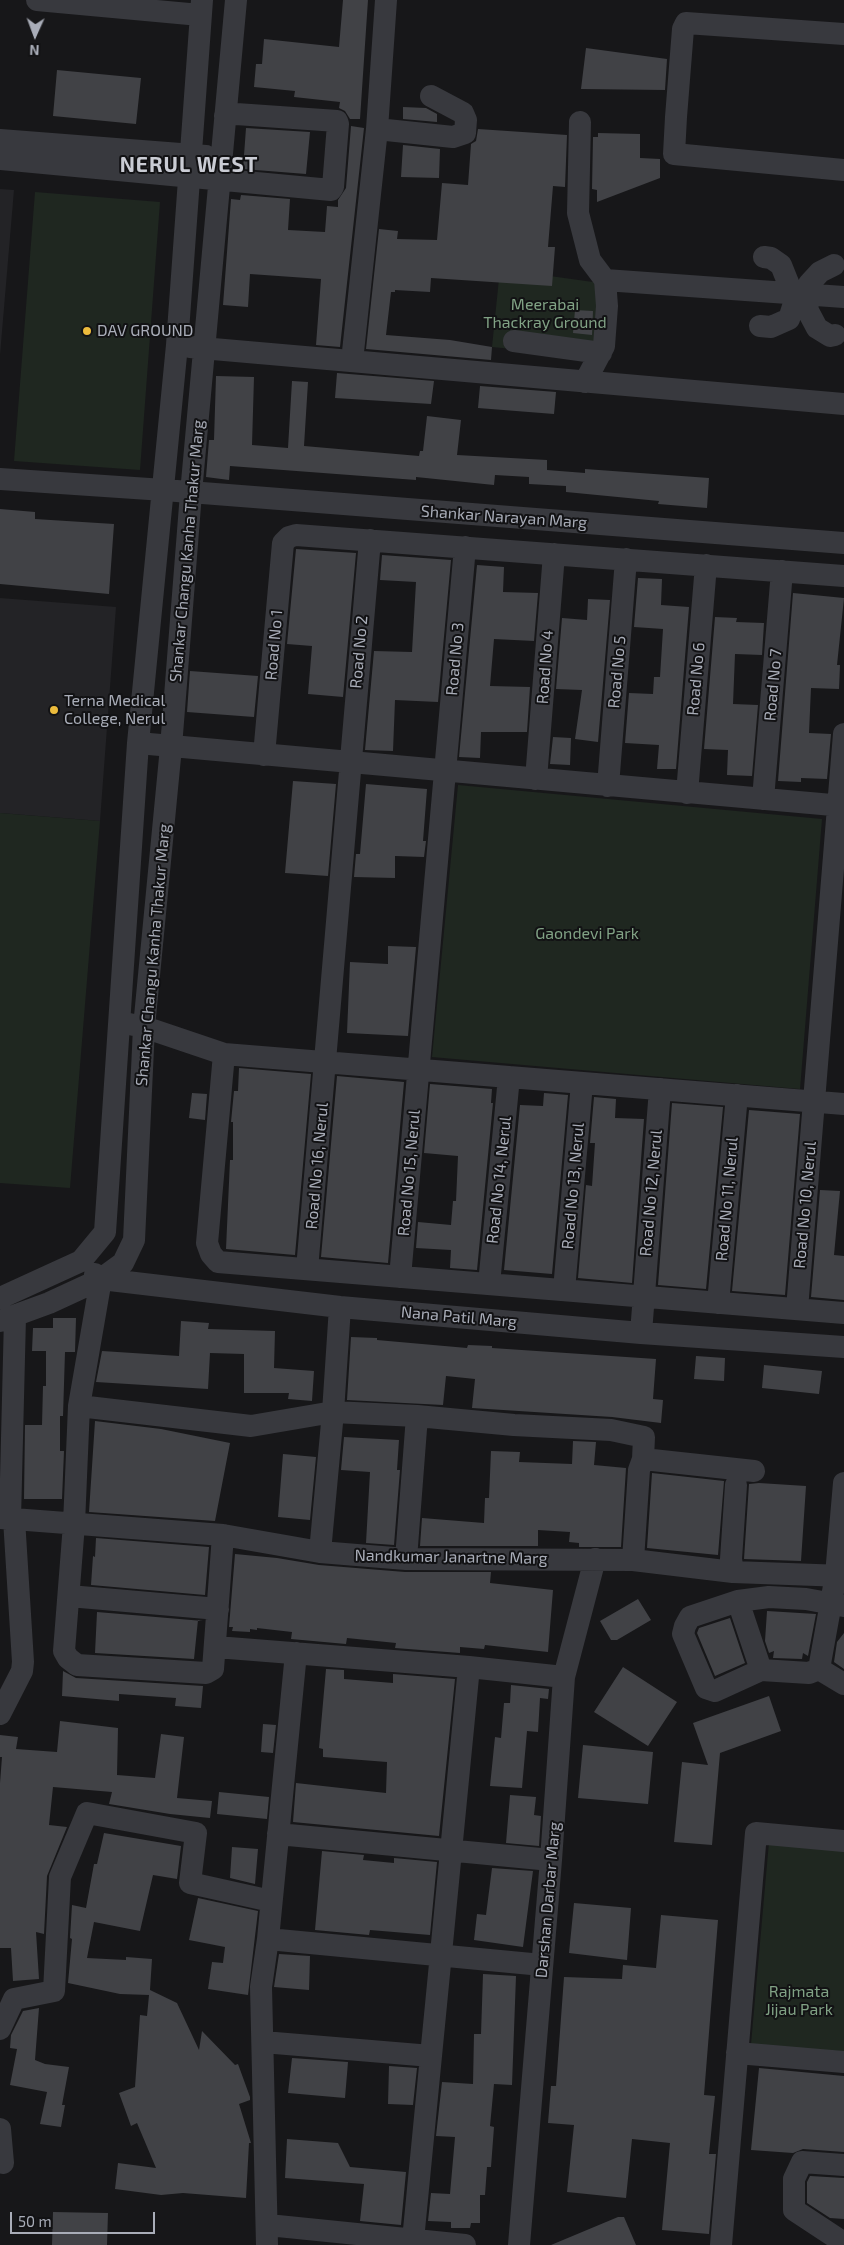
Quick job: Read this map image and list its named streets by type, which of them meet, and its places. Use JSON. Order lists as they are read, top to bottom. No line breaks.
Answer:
{"streets":{"street":["Shankar Narayan Marg","Shankar Changu Kanha Thakur Marg","Road No 1","Road No 2","Road No 3","Road No 4","Road No 5","Road No 6","Road No 7","Road No 16, Nerul","Road No 15, Nerul","Road No 14, Nerul","Road No 13, Nerul","Road No 12, Nerul","Road No 11, Nerul","Road No 10, Nerul","Nana Patil Marg","Nandkumar Janartne Marg","Darshan Darbar Marg"]},"crossings":[["Shankar Narayan Marg","Shankar Changu Kanha Thakur Marg"],["Shankar Changu Kanha Thakur Marg","Nana Patil Marg"],["Road No 1","Road No 2"],["Road No 2","Road No 16, Nerul"],["Road No 3","Road No 15, Nerul"],["Road No 12, Nerul","Nana Patil Marg"],["Nandkumar Janartne Marg","Darshan Darbar Marg"]],"districts":["NERUL WEST"],"parks":["Meerabai Thackray Ground","Gaondevi Park","Rajmata Jijau Park"],"places":["DAV GROUND","Terna Medical College, Nerul"],"scale_bar":"50 m","north":"bottom"}
